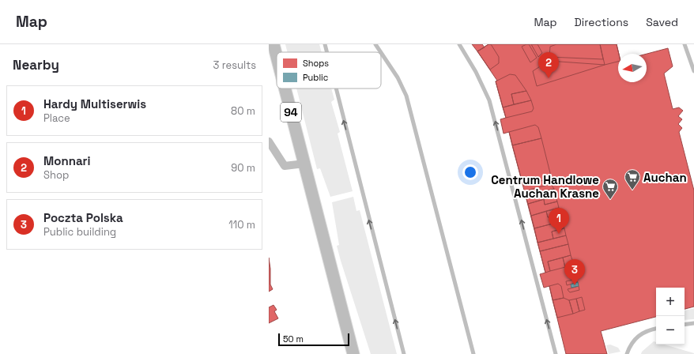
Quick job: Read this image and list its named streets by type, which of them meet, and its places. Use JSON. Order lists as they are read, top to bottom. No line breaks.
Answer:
{"streets":{"main road":["94"]},"places":{"supermarket":["Auchan","Centrum Handlowe Auchan Krasne"]},"legend":["Shops","Public"],"scale_bar":"50 m","north":"left","page":{"header":"Map","nav":["Map","Directions","Saved"],"heading":["Nearby","3 results"],"pins":["2","1","3"],"list":[{"mark":"1","name":"Hardy Multiserwis","note":"Place","value":"80 m"},{"mark":"2","name":"Monnari","note":"Shop","value":"90 m"},{"mark":"3","name":"Poczta Polska","note":"Public building","value":"110 m"}],"map_buttons":["+","−"],"scale":"50 m"}}
